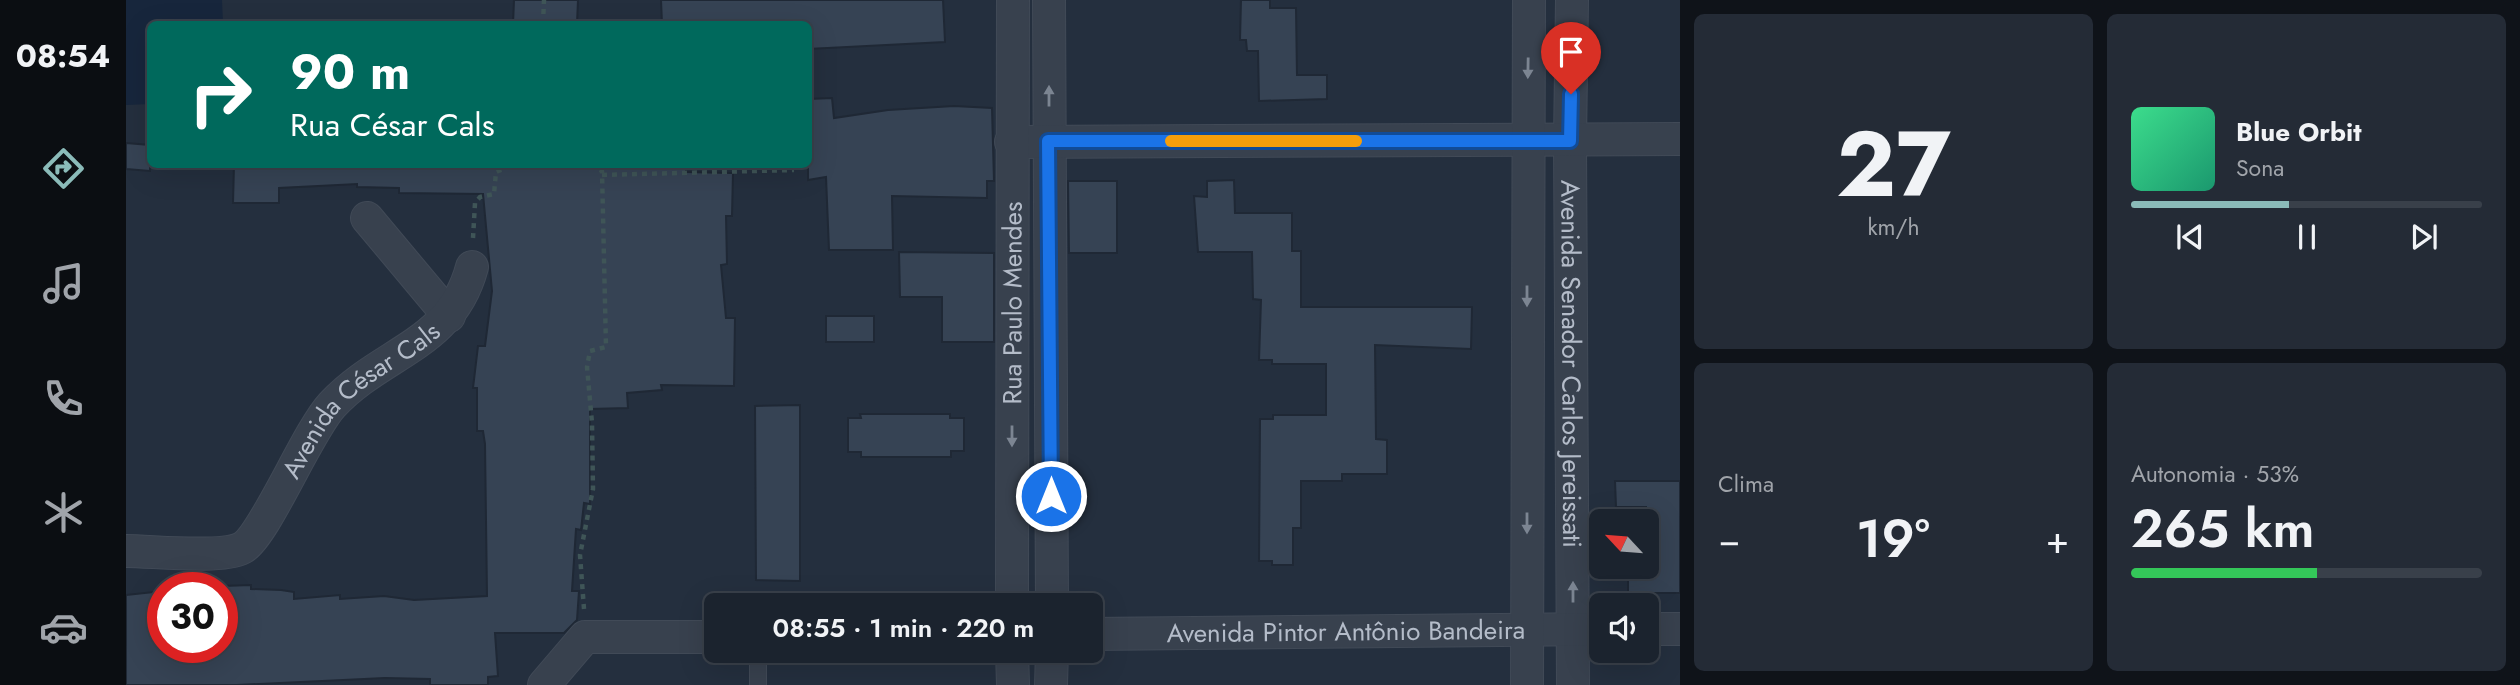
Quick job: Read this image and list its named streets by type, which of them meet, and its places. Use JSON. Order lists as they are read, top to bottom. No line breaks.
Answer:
{"streets":{"street":["Rua Paulo Mendes","Avenida Senador Carlos Jereissati","Avenida César Cals","Avenida Pintor Antônio Bandeira"]},"crossings":[["Avenida Senador Carlos Jereissati","Avenida Pintor Antônio Bandeira"]],"north":"top left","page":{"tabs":"08:54","tile":[["27","km/h"],"Clima",["Autonomia · 53%","265 km"]],"turn":["90 m","Rua César Cals"],"song":["Blue Orbit","Sona"],"heat":["−","19°","+"],"limit":"30","trip":"08:55 · 1 min · 220 m"}}
